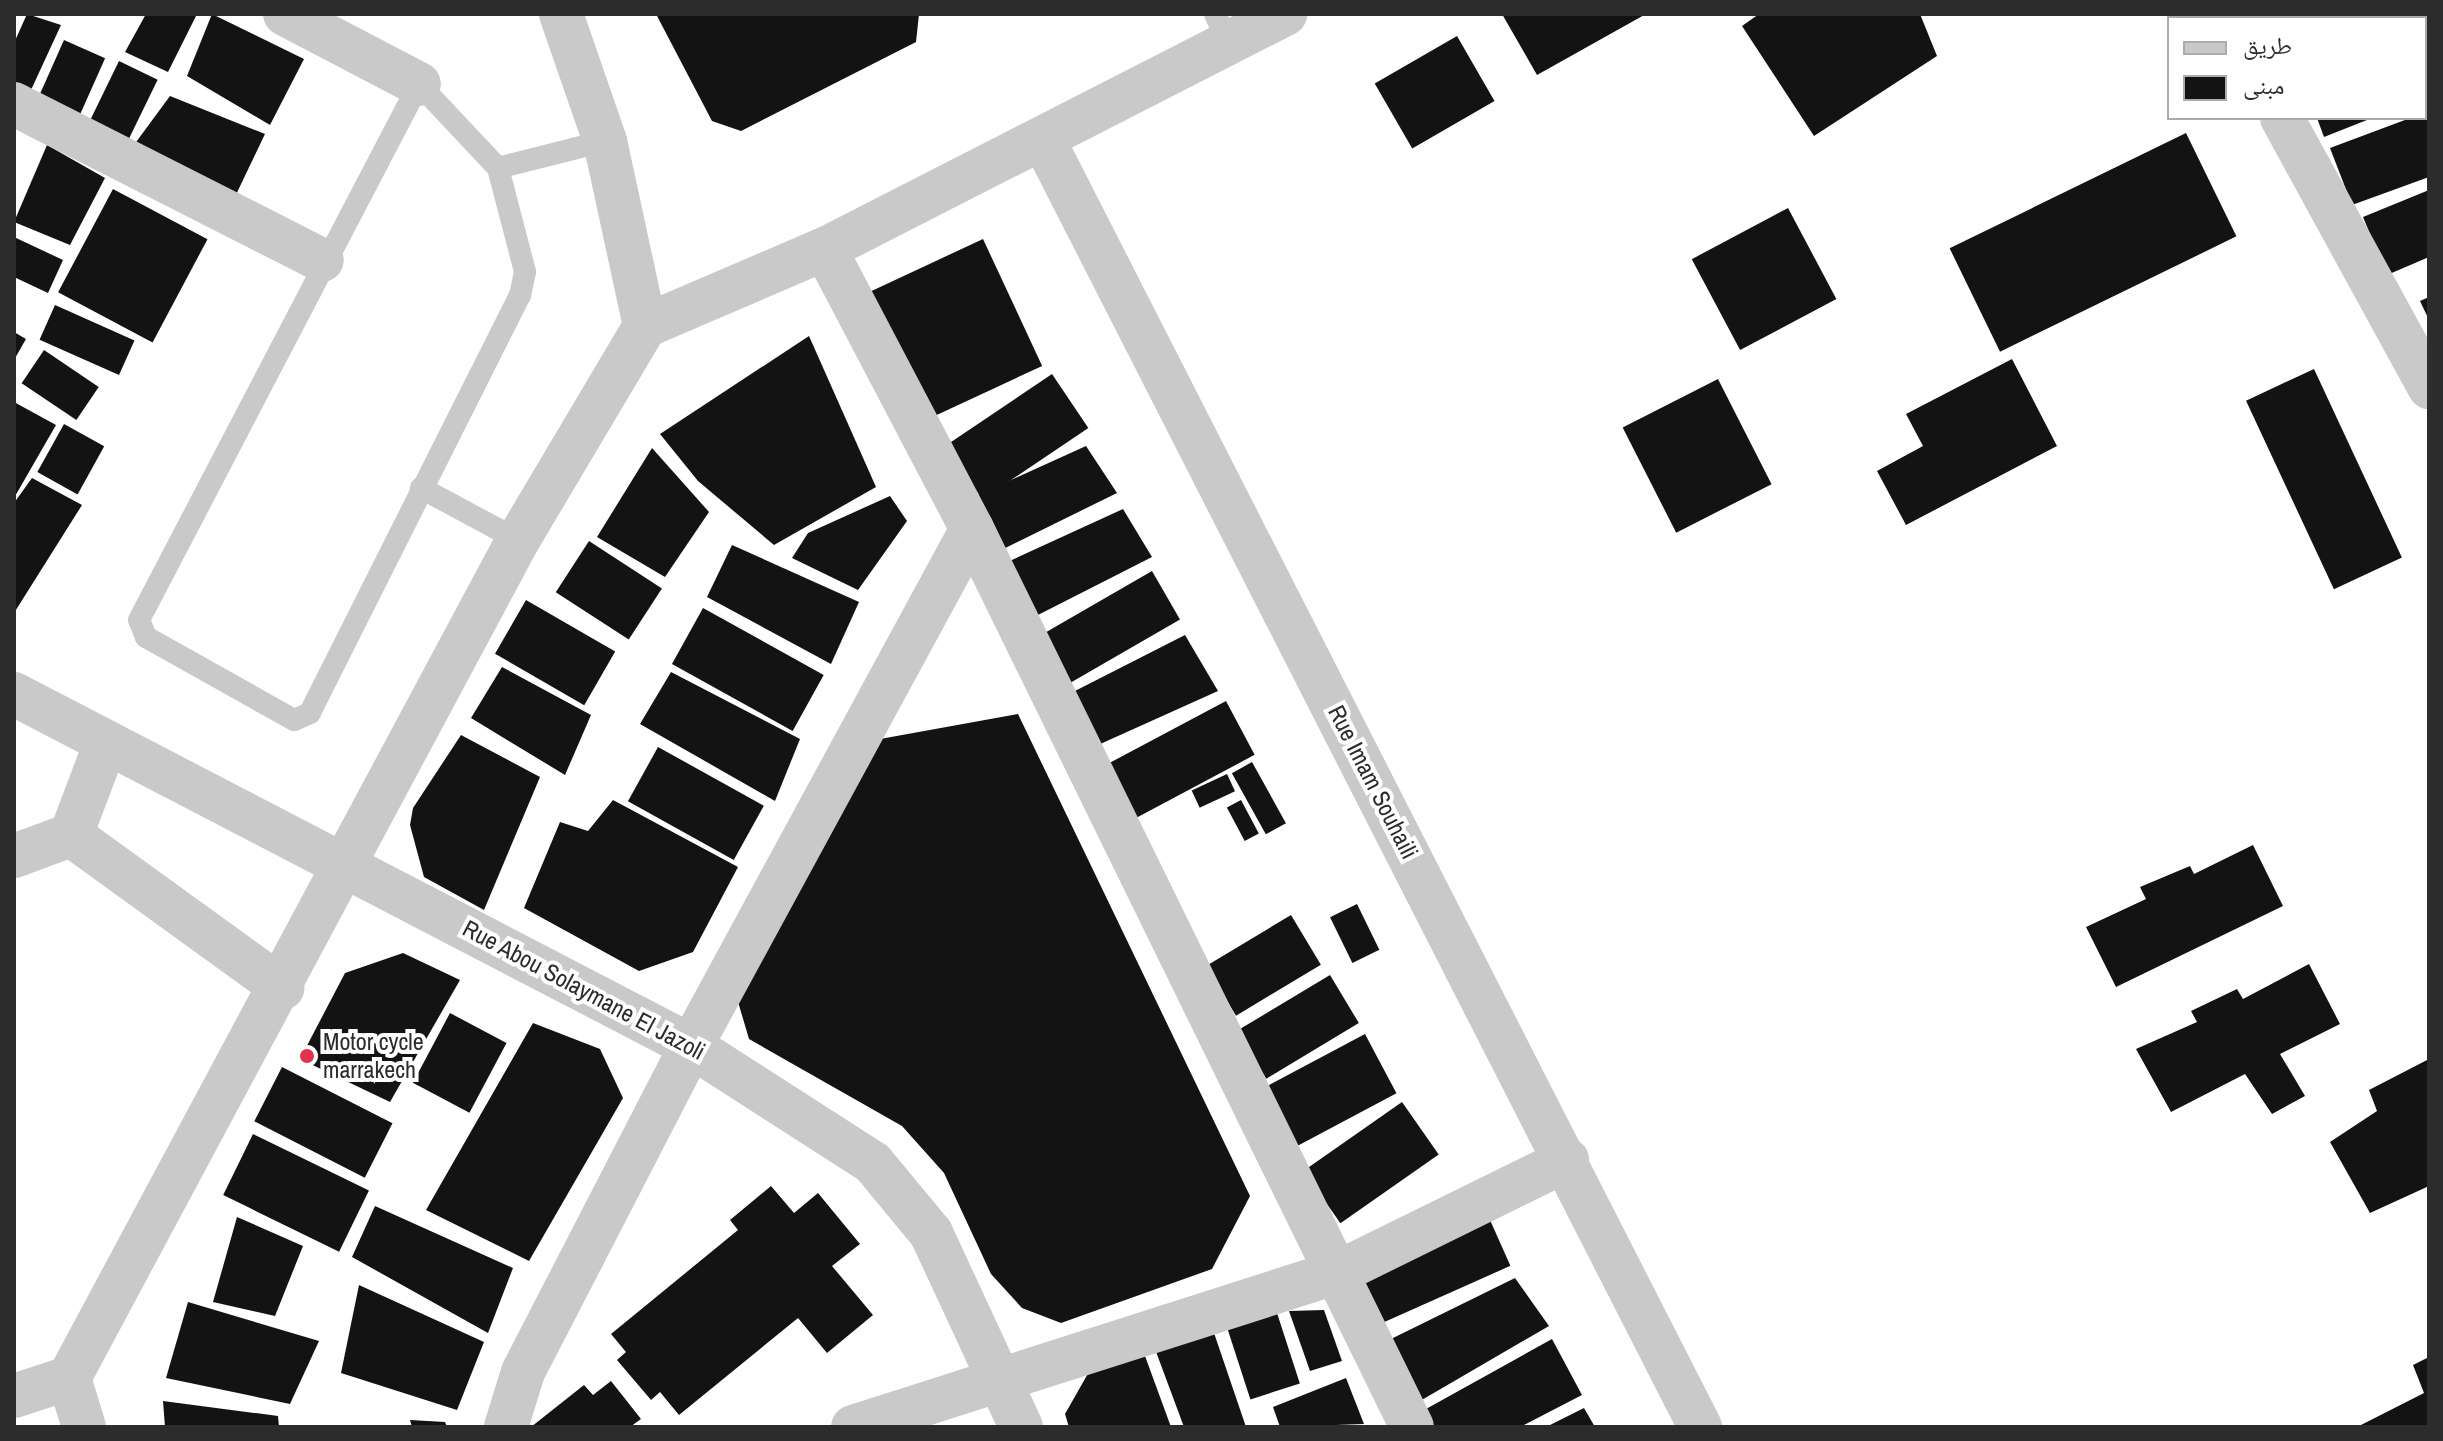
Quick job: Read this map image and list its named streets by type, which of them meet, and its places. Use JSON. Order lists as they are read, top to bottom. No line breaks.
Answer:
{"streets":{"street":["Rue Imam Souhaili","Rue Abou Solaymane El Jazoli"]},"places":["Motor cycle marrakech"],"legend":["طريق","مبنى"]}
